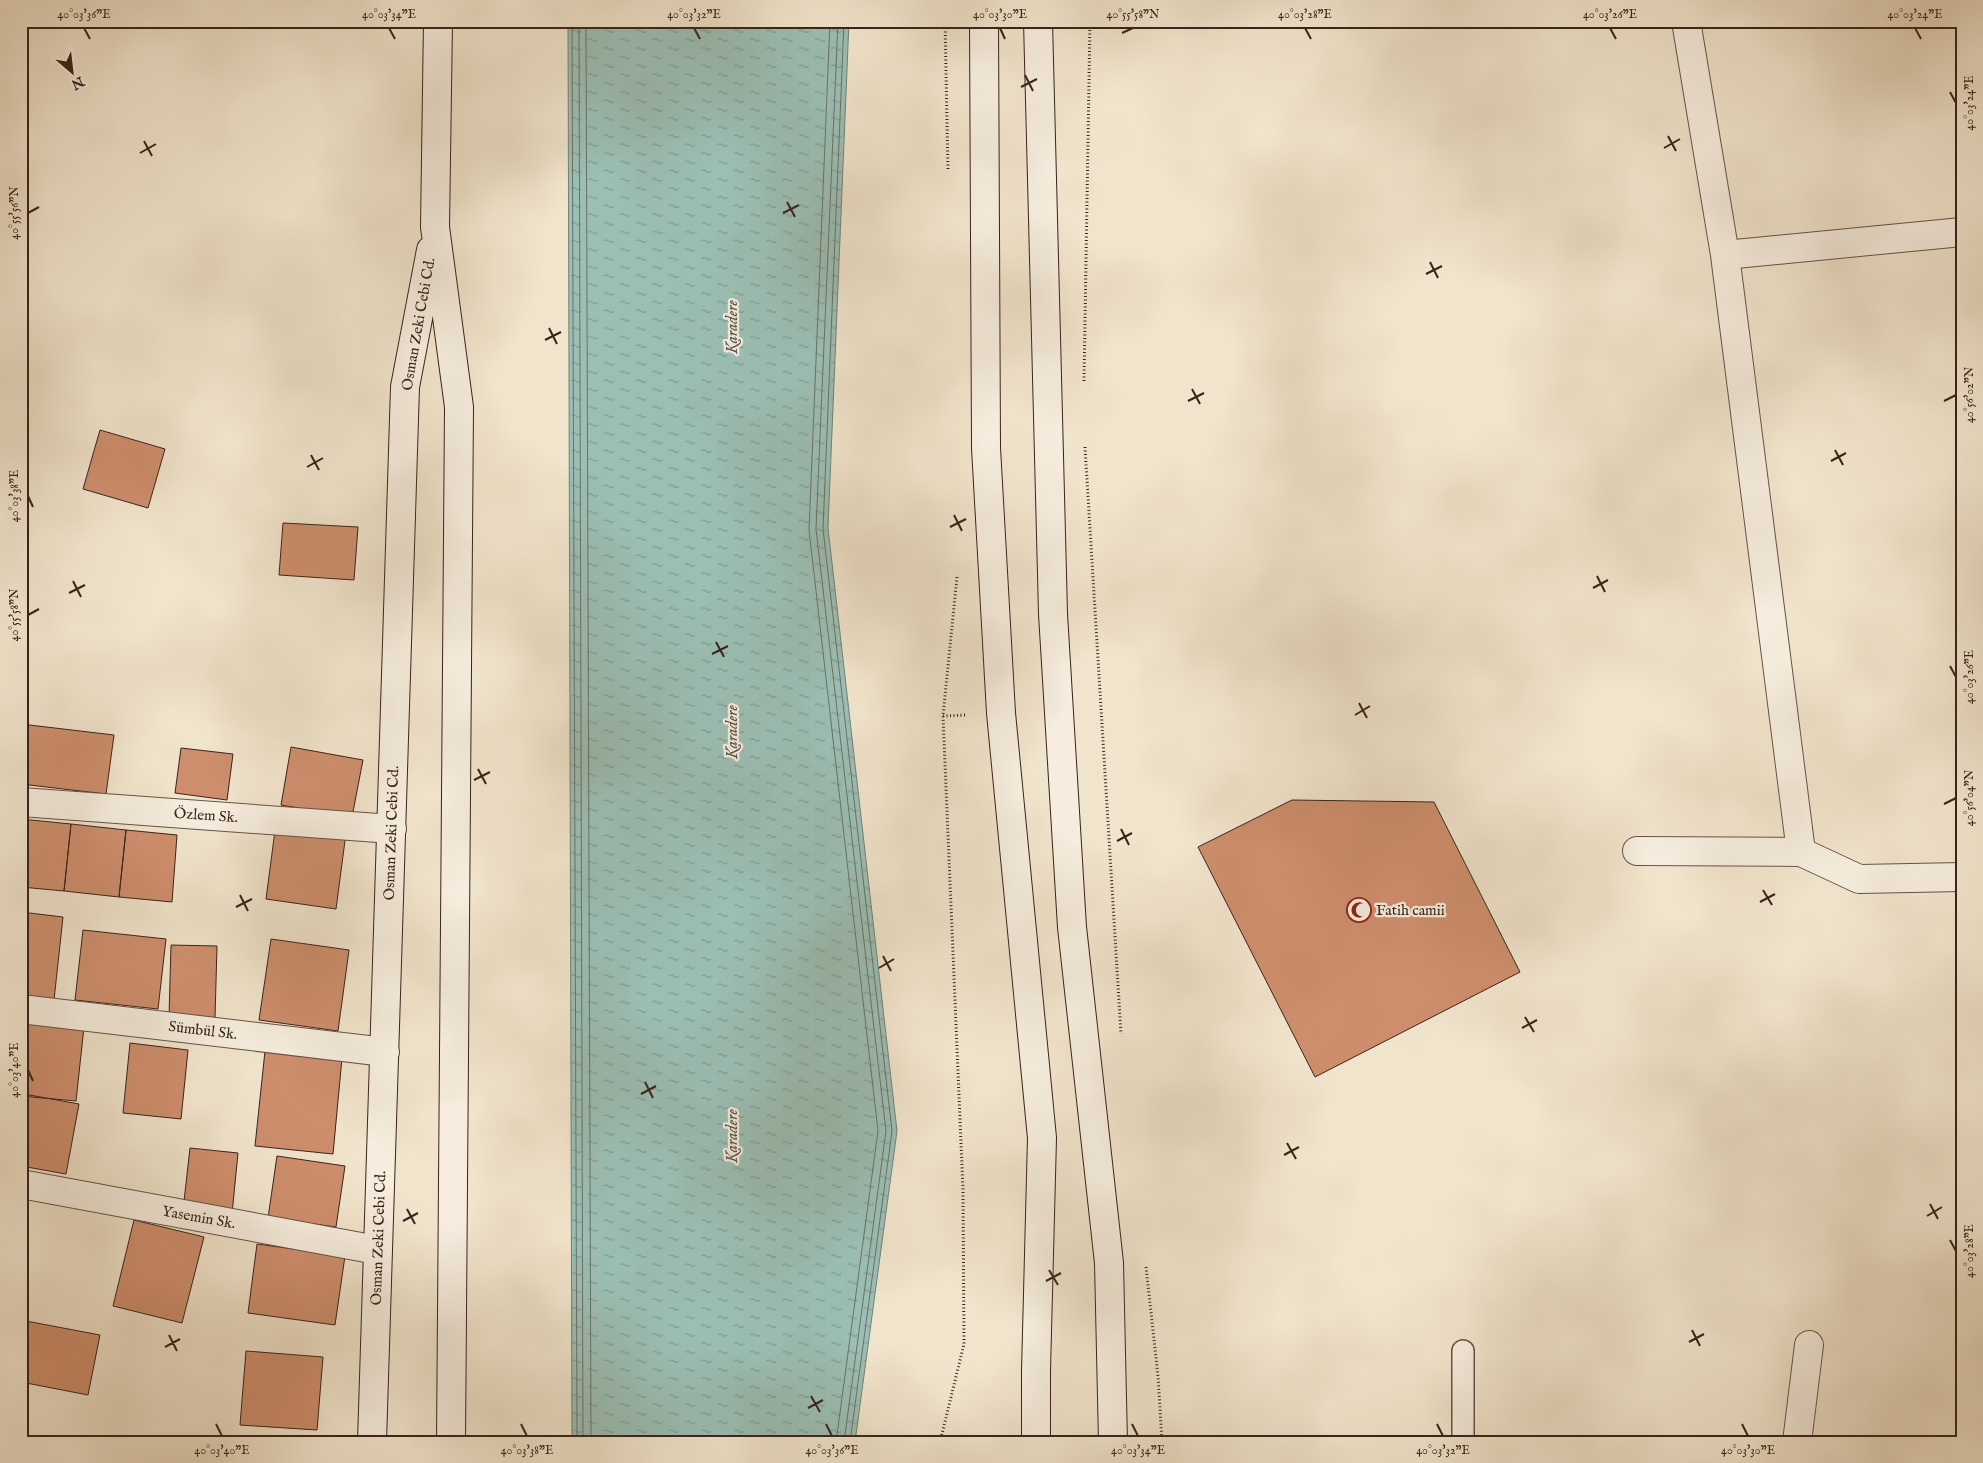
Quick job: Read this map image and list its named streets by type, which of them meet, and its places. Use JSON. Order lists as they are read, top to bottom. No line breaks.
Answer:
{"streets":{"street":["Osman Zeki Cebi Cd.","Özlem Sk.","Sümbül Sk.","Yasemin Sk."]},"crossings":[["Osman Zeki Cebi Cd.","Özlem Sk."],["Osman Zeki Cebi Cd.","Sümbül Sk."],["Osman Zeki Cebi Cd.","Yasemin Sk."]],"water":["Karadere"],"places":{"mosque":["Fatih camii"]},"north":"bottom right","coordinates":["40°03'36\"E","40°03'34\"E","40°03'32\"E","40°03'30\"E","40°55'58\"N","40°03'28\"E","40°03'26\"E","40°03'24\"E","40°55'56\"N","40°56'02\"N","40°03'38\"E","40°56'04\"N","40°03'40\"E"]}
